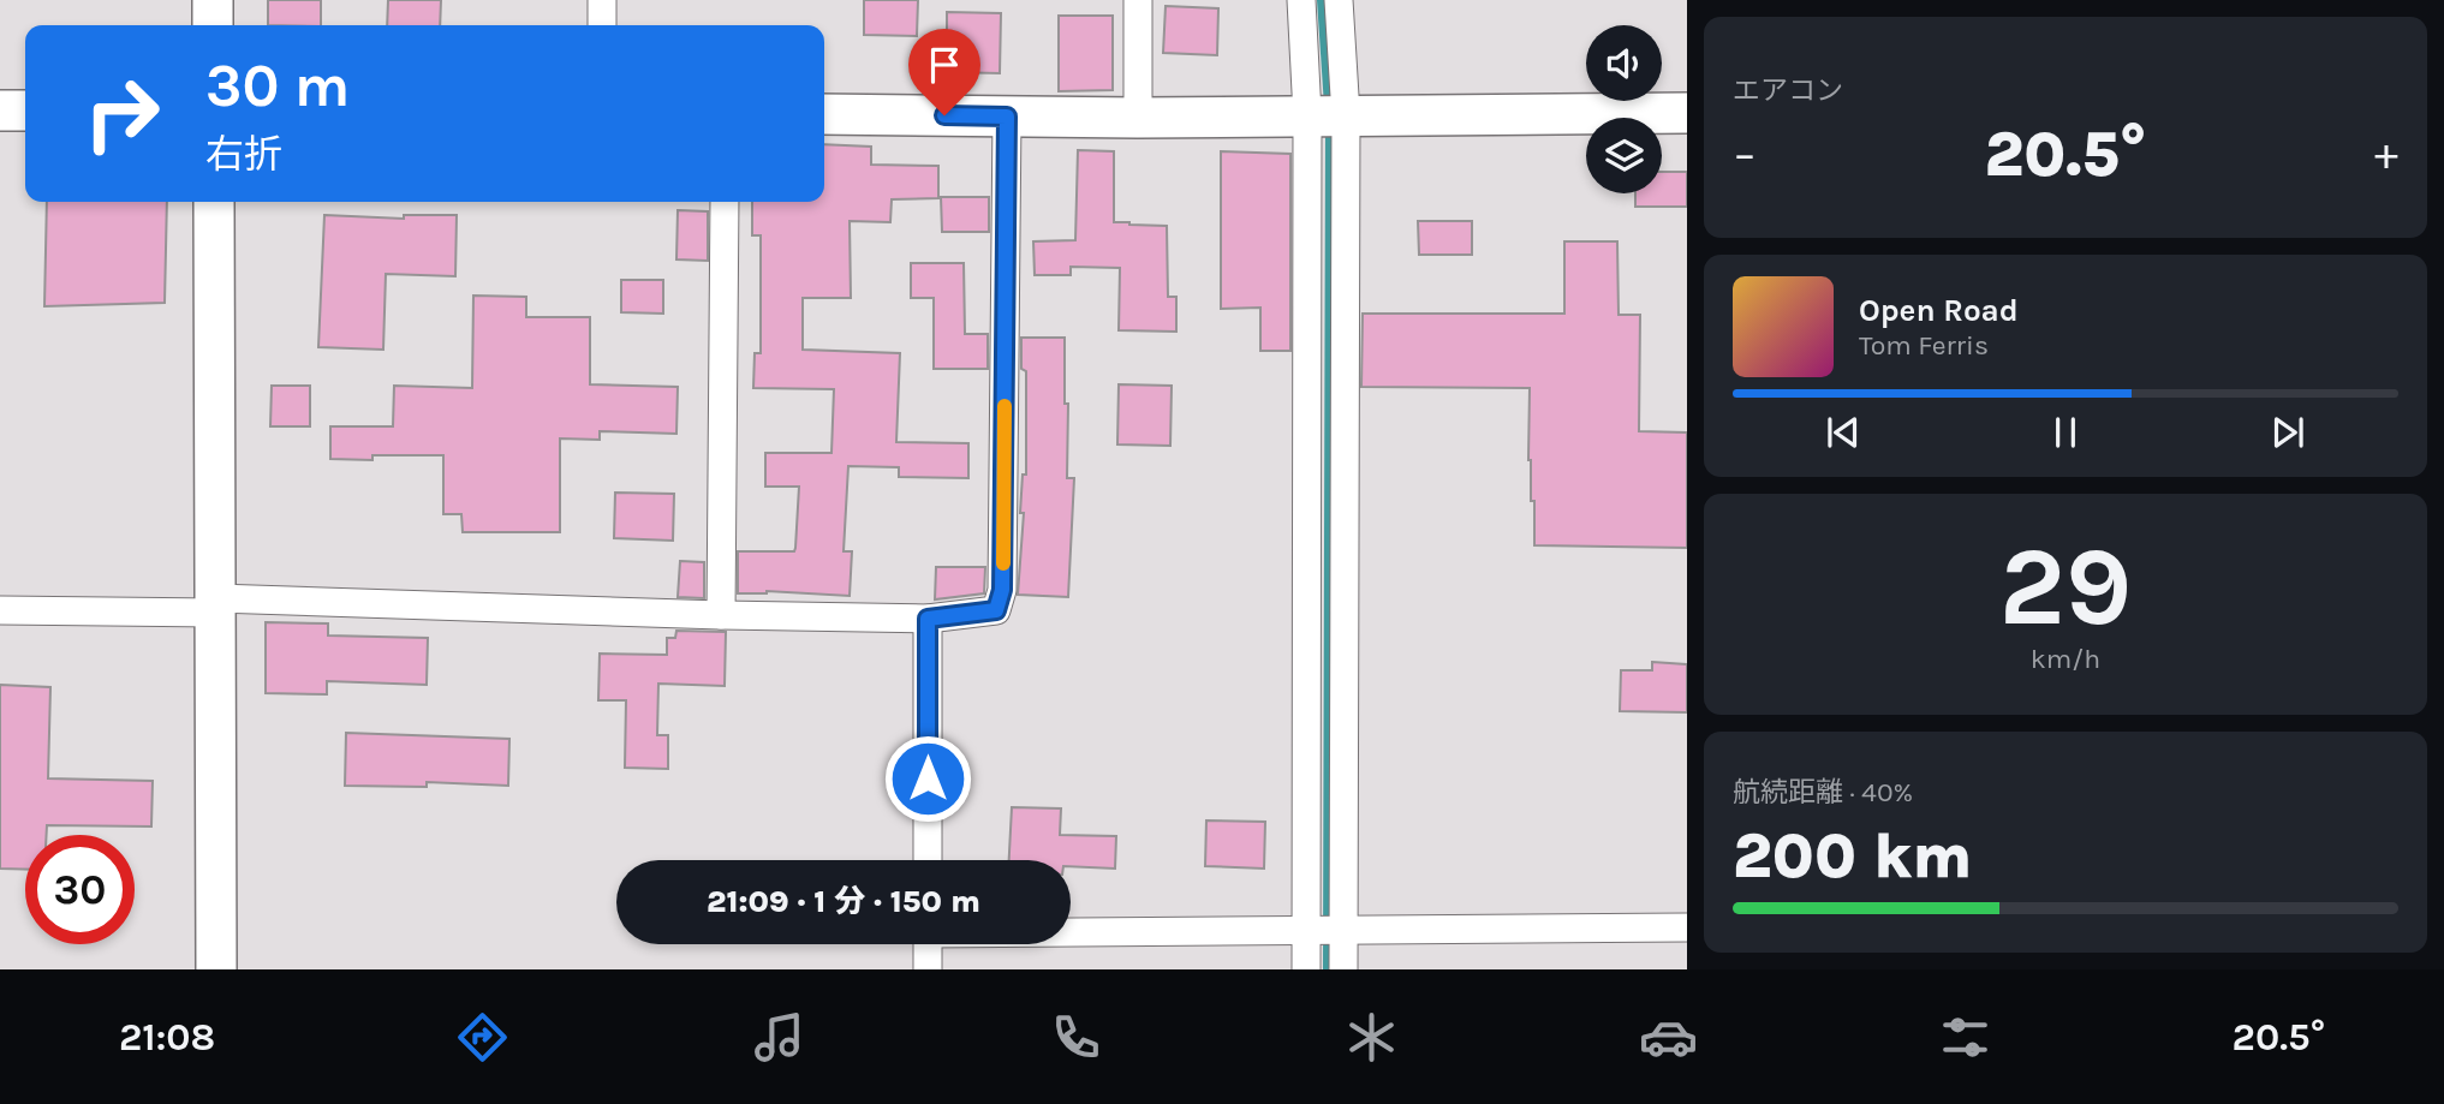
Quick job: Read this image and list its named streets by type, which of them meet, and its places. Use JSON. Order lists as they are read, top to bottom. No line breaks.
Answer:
{"page":{"tile":["エアコン",["29","km/h"],["航続距離 · 40%","200 km"]],"turn":["30 m","右折"],"heat":["−","20.5°","+"],"song":["Open Road","Tom Ferris"],"limit":"30","trip":"21:09 · 1 分 · 150 m","tabs":["21:08","20.5°"]}}
